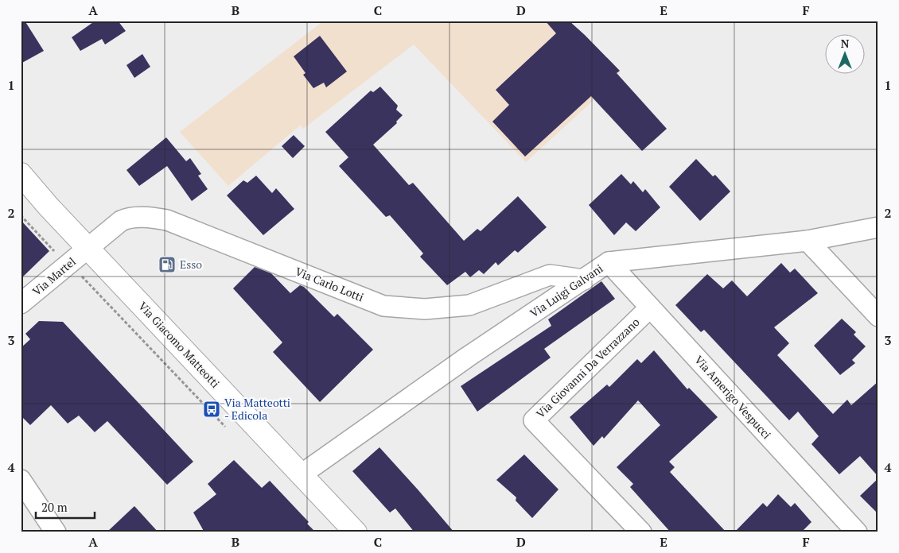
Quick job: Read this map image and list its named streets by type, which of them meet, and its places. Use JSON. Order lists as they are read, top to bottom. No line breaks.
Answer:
{"streets":{"main road":["Via Giacomo Matteotti"],"street":["Via Martel","Via Carlo Lotti","Via Luigi Galvani","Via Giovanni Da Verrazzano","Via Amerigo Vespucci"]},"crossings":[["Via Martel","Via Carlo Lotti"],["Via Martel","Via Giacomo Matteotti"],["Via Carlo Lotti","Via Luigi Galvani"],["Via Carlo Lotti","Via Giacomo Matteotti"],["Via Luigi Galvani","Via Giacomo Matteotti"],["Via Luigi Galvani","Via Amerigo Vespucci"],["Via Giovanni Da Verrazzano","Via Amerigo Vespucci"]],"places":{"fuel station":["Esso"],"bus stop":["Via Matteotti - Edicola"]},"scale_bar":"20 m","north":"top","grid":{"columns":["A","B","C","D","E","F"],"rows":["1","2","3","4"]}}
